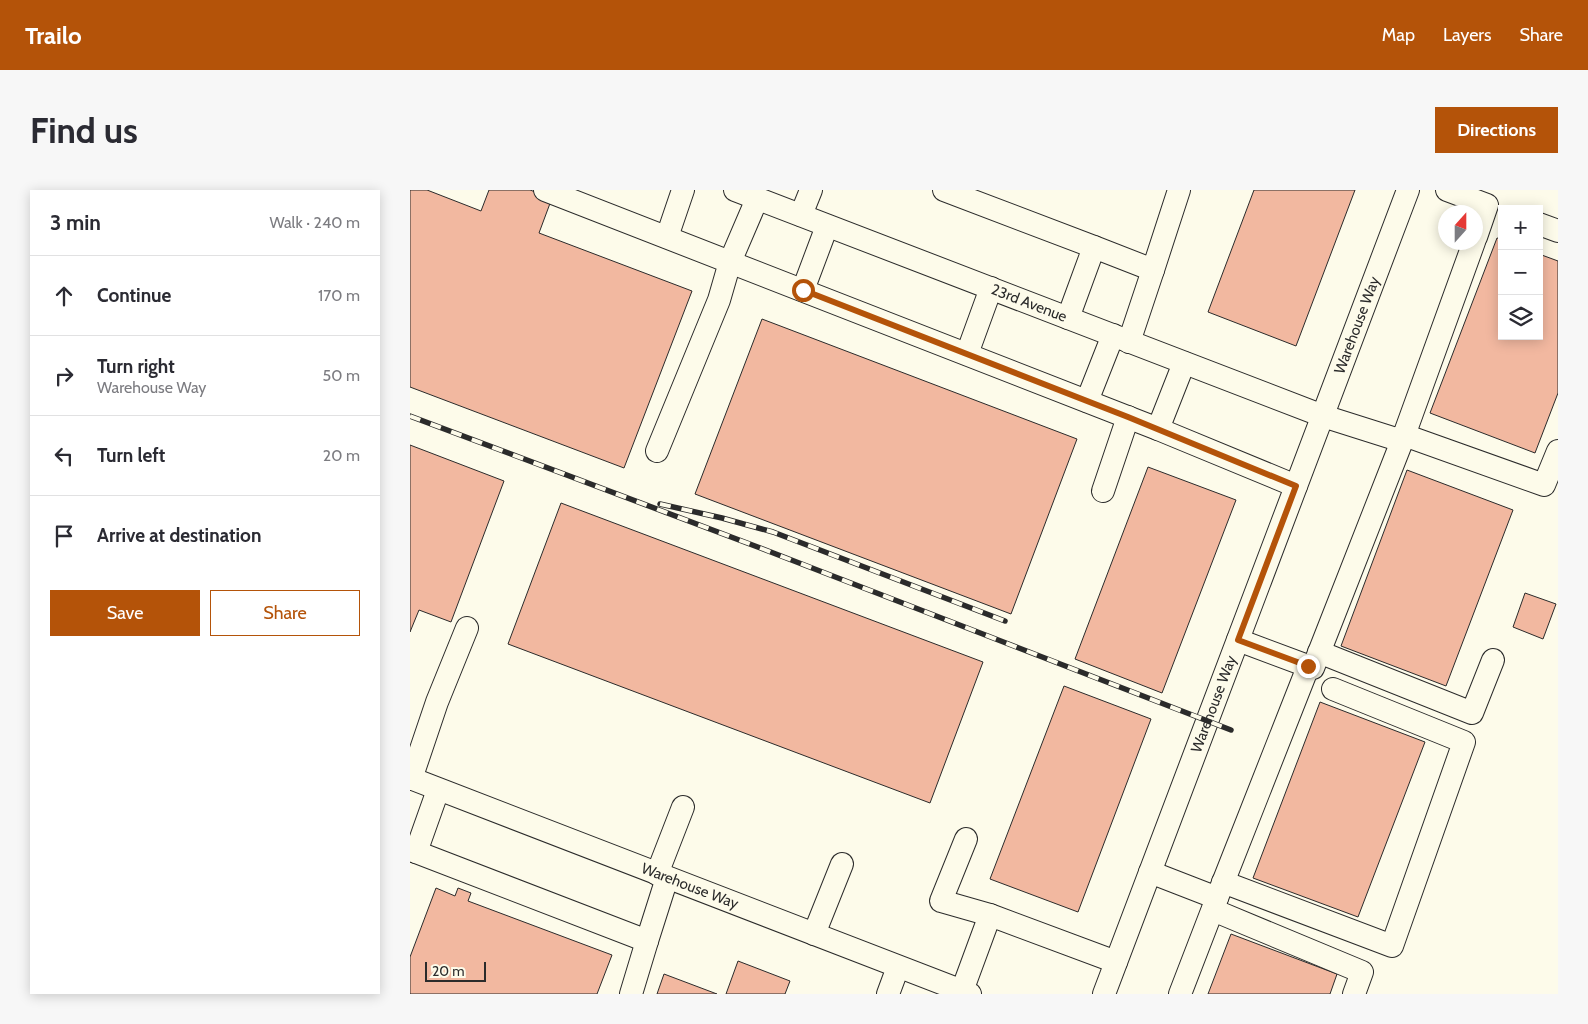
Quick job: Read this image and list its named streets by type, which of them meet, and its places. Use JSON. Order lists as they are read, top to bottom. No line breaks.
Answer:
{"streets":{"street":["23rd Avenue","Warehouse Way"]},"crossings":[["23rd Avenue","Warehouse Way"]],"scale_bar":"20 m","north":"top","page":{"header":"Trailo","nav":["Map","Layers","Share"],"buttons":["Directions",["Save","Share"]],"title":"Find us","heading":["3 min","Walk · 240 m"],"map_buttons":["+","−"],"list":[["Continue","170 m"],["Turn right","Warehouse Way","50 m"],["Turn left","20 m"],"Arrive at destination"],"scale":"20 m"}}
